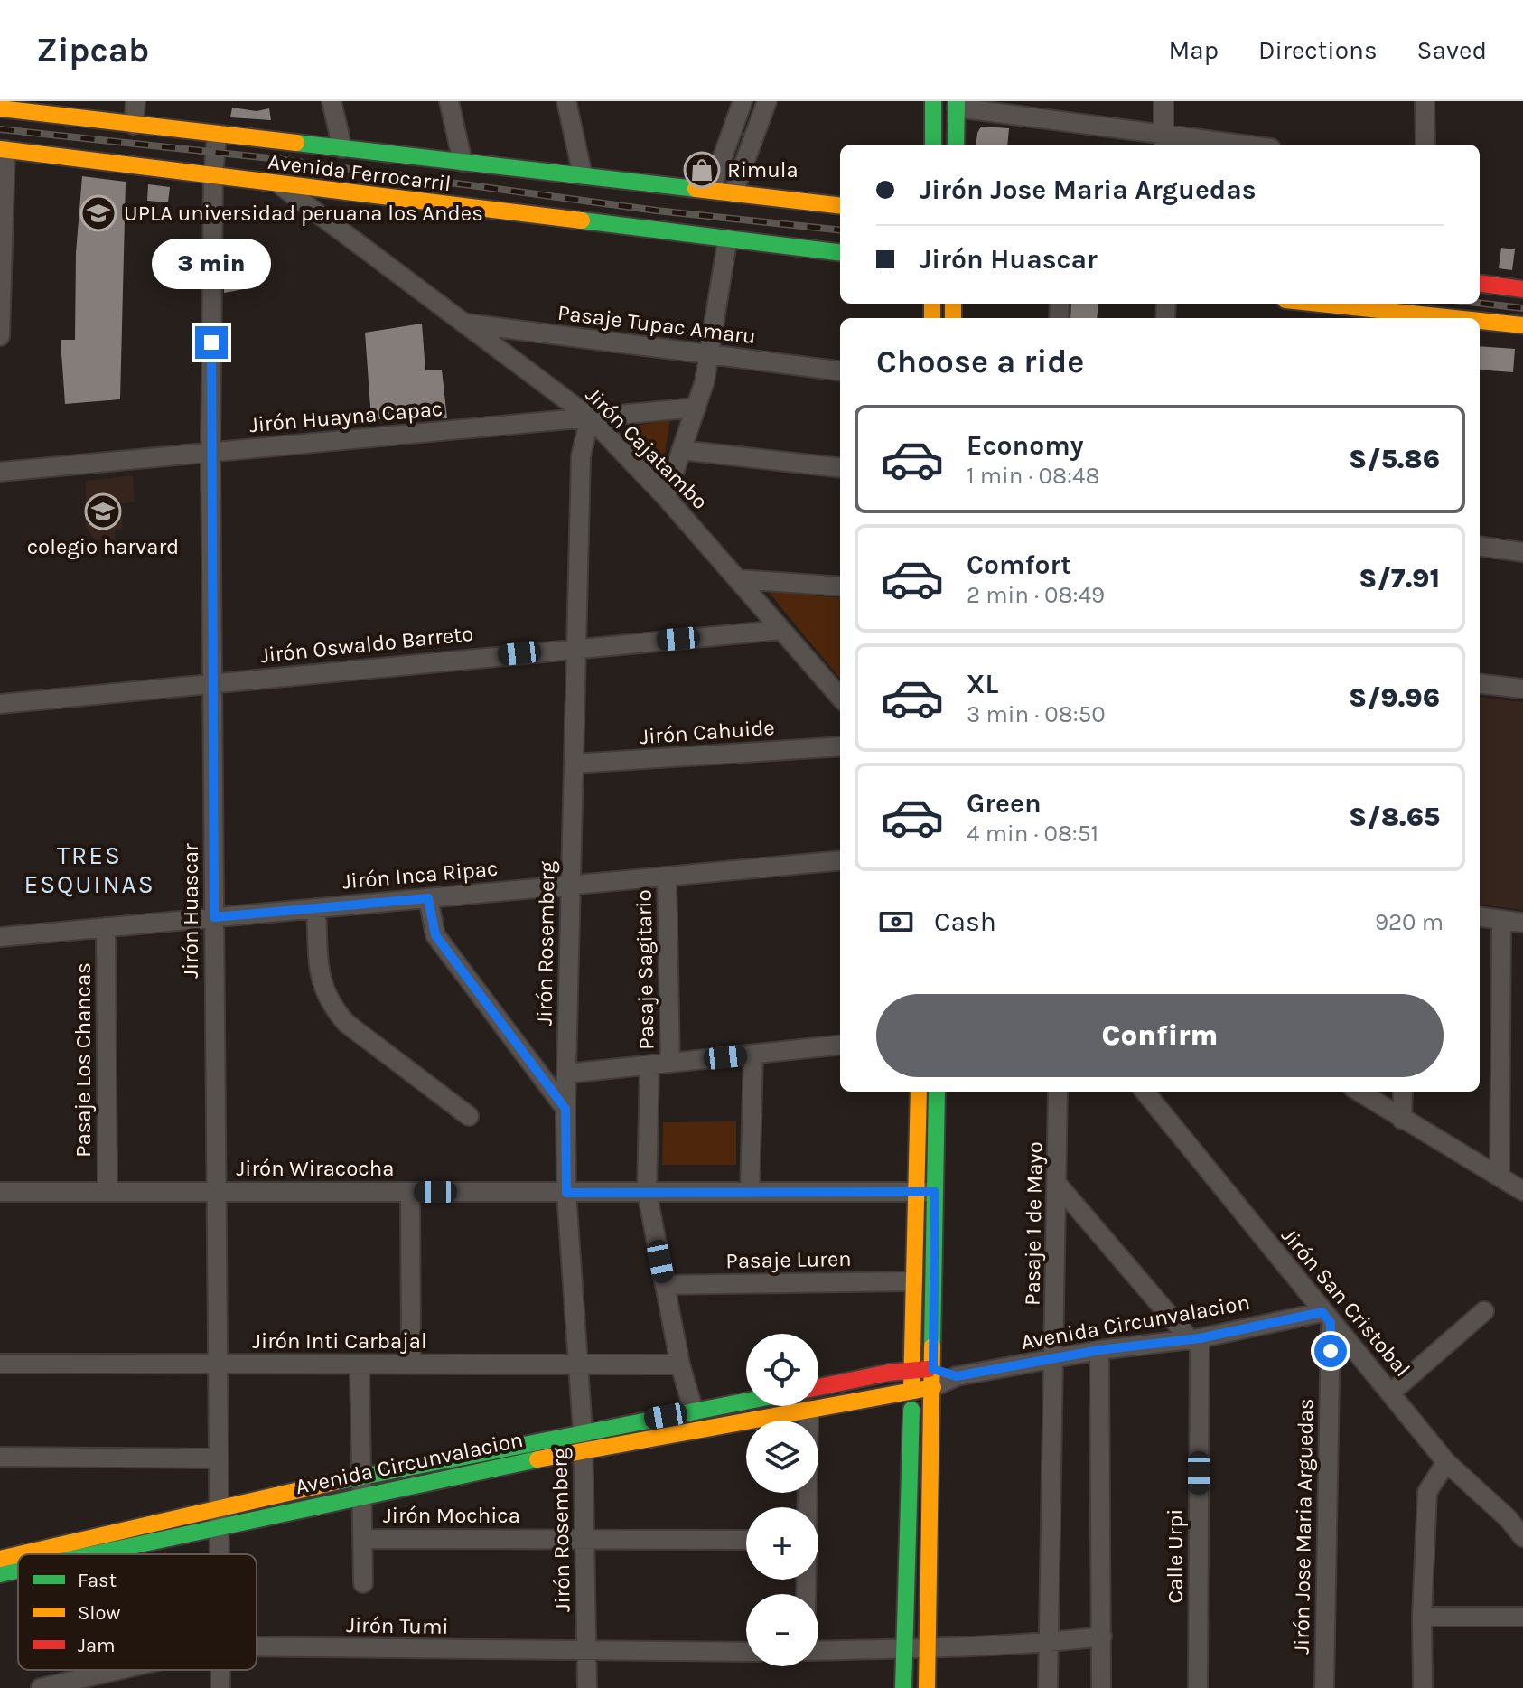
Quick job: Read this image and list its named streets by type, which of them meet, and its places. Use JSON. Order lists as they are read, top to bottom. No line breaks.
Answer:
{"streets":{"main road":["Avenida Ferrocarril","Avenida Circunvalacion"],"street":["Pasaje Tupac Amaru","Jirón Huayna Capac","Jirón Cajatambo","Jirón Oswaldo Barreto","Jirón Cahuide","Jirón Inca Ripac","Jirón Huascar","Jirón Rosemberg","Pasaje Sagitario","Pasaje Los Chancas","Jirón Wiracocha","Pasaje 1 de Mayo","Pasaje Luren","Jirón San Cristobal","Jirón Inti Carbajal","Jirón Mochica","Jirón Jose Maria Arguedas","Calle Urpi","Jirón Tumi"]},"crossings":[["Avenida Ferrocarril","Jirón Cajatambo"],["Avenida Ferrocarril","Jirón Huascar"],["Pasaje Tupac Amaru","Jirón Cajatambo"],["Jirón Huayna Capac","Jirón Cajatambo"],["Jirón Huayna Capac","Jirón Huascar"],["Jirón Huayna Capac","Jirón Rosemberg"],["Jirón Cajatambo","Jirón Oswaldo Barreto"],["Jirón Cajatambo","Jirón Rosemberg"],["Jirón Oswaldo Barreto","Jirón Huascar"],["Jirón Oswaldo Barreto","Jirón Rosemberg"],["Jirón Cahuide","Jirón Rosemberg"],["Jirón Inca Ripac","Jirón Huascar"],["Jirón Inca Ripac","Jirón Rosemberg"],["Jirón Inca Ripac","Pasaje Sagitario"],["Jirón Inca Ripac","Pasaje Los Chancas"],["Jirón Huascar","Jirón Wiracocha"],["Jirón Huascar","Avenida Circunvalacion"],["Jirón Huascar","Jirón Inti Carbajal"],["Jirón Rosemberg","Jirón Wiracocha"],["Jirón Rosemberg","Avenida Circunvalacion"],["Jirón Rosemberg","Jirón Inti Carbajal"],["Jirón Rosemberg","Jirón Mochica"],["Jirón Rosemberg","Jirón Tumi"],["Pasaje Los Chancas","Jirón Wiracocha"],["Pasaje 1 de Mayo","Avenida Circunvalacion"],["Jirón San Cristobal","Avenida Circunvalacion"],["Jirón San Cristobal","Jirón Jose Maria Arguedas"],["Avenida Circunvalacion","Jirón Jose Maria Arguedas"],["Avenida Circunvalacion","Calle Urpi"]],"districts":["TRES ESQUINAS"],"places":{"shop":["Rimula"],"school or university":["UPLA universidad peruana los Andes","colegio harvard"]},"legend":["Fast","Slow","Jam"],"page":{"header":"Zipcab","nav":["Map","Directions","Saved"],"banner":["Jirón Jose Maria Arguedas","Jirón Huascar"],"bubble":"3 min","heading":"Choose a ride","list":[{"name":"Economy","note":"1 min · 08:48","value":"S/5.86"},{"name":"Comfort","note":"2 min · 08:49","value":"S/7.91"},{"name":"XL","note":"3 min · 08:50","value":"S/9.96"},{"name":"Green","note":"4 min · 08:51","value":"S/8.65"}],"pay":["Cash","920 m"],"buttons":"Confirm","map_buttons":["+","−"]}}
